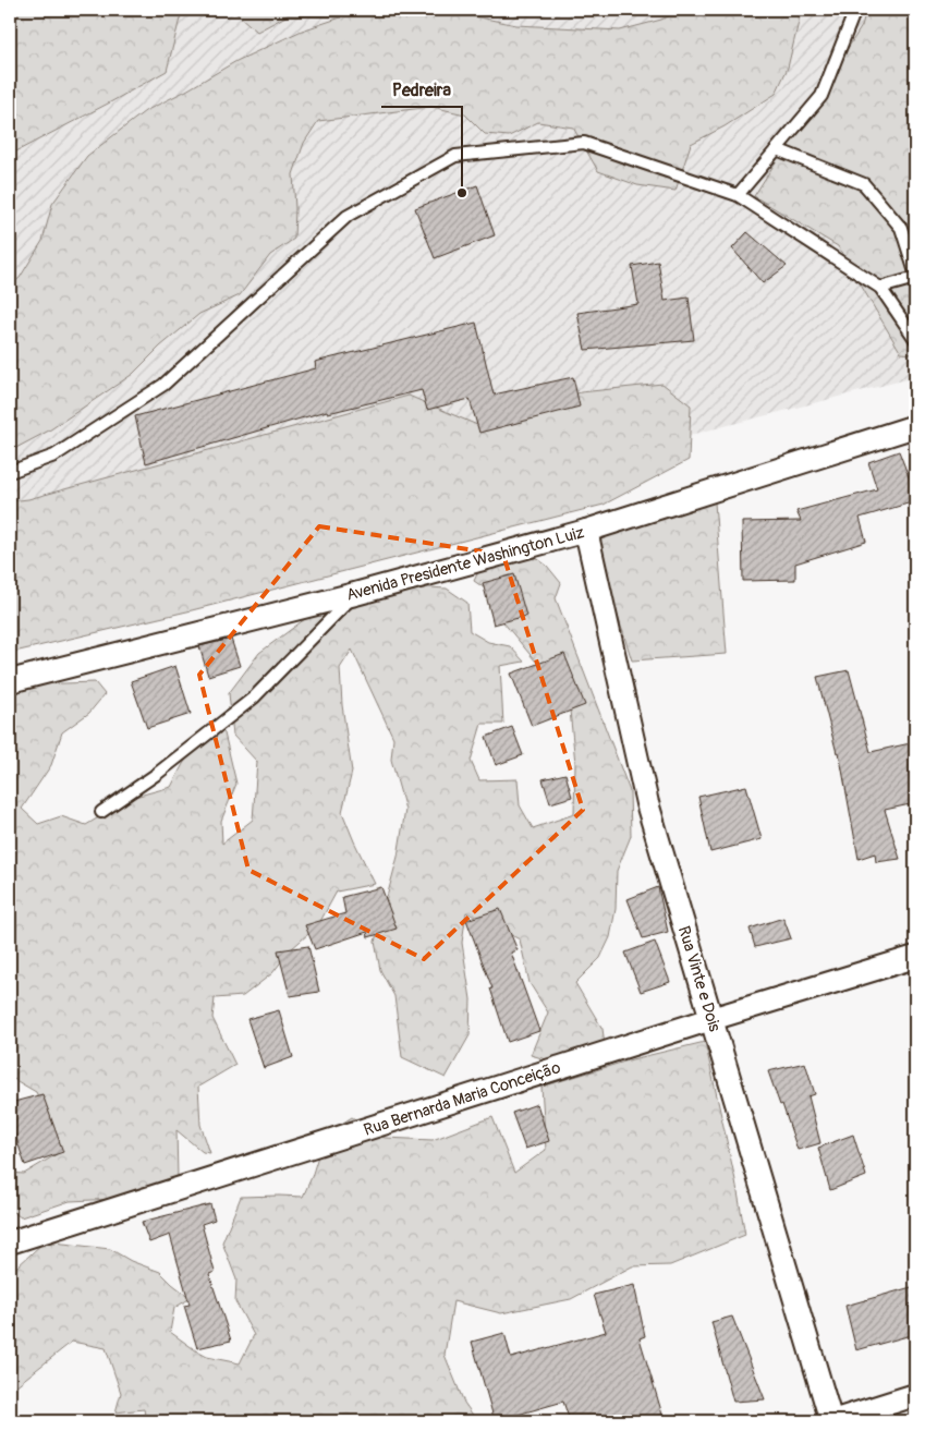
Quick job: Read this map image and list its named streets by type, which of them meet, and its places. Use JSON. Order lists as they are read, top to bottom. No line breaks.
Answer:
{"streets":{"street":["Avenida Presidente Washington Luiz","Rua Vinte e Dois","Rua Bernarda Maria Conceição"]},"crossings":[["Avenida Presidente Washington Luiz","Rua Vinte e Dois"],["Rua Vinte e Dois","Rua Bernarda Maria Conceição"]],"places":["Pedreira"]}
